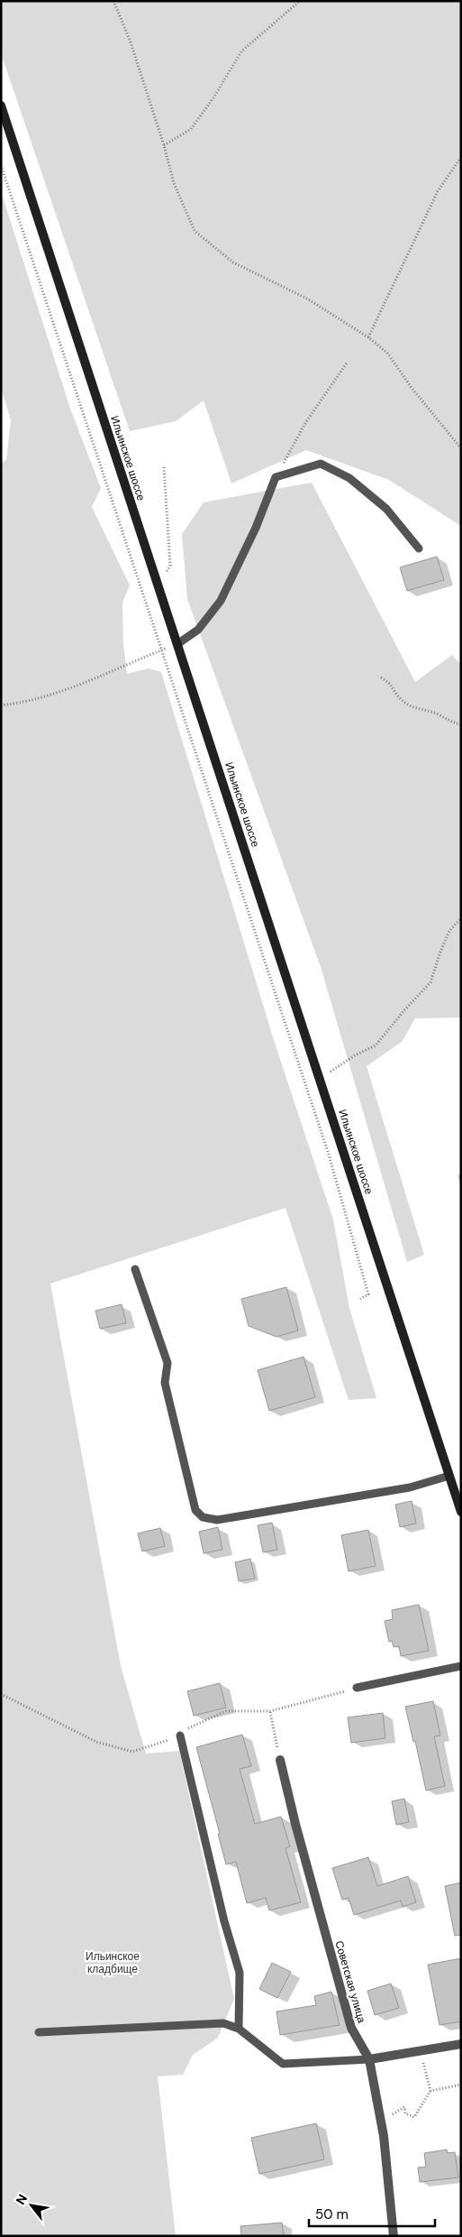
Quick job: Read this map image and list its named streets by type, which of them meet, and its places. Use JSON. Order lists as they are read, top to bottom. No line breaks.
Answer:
{"streets":{"main road":["Ильинское шоссе"],"street":["Советская улица"]},"parks":["Ильинское кладбище"],"scale_bar":"50 m","north":"top left"}
